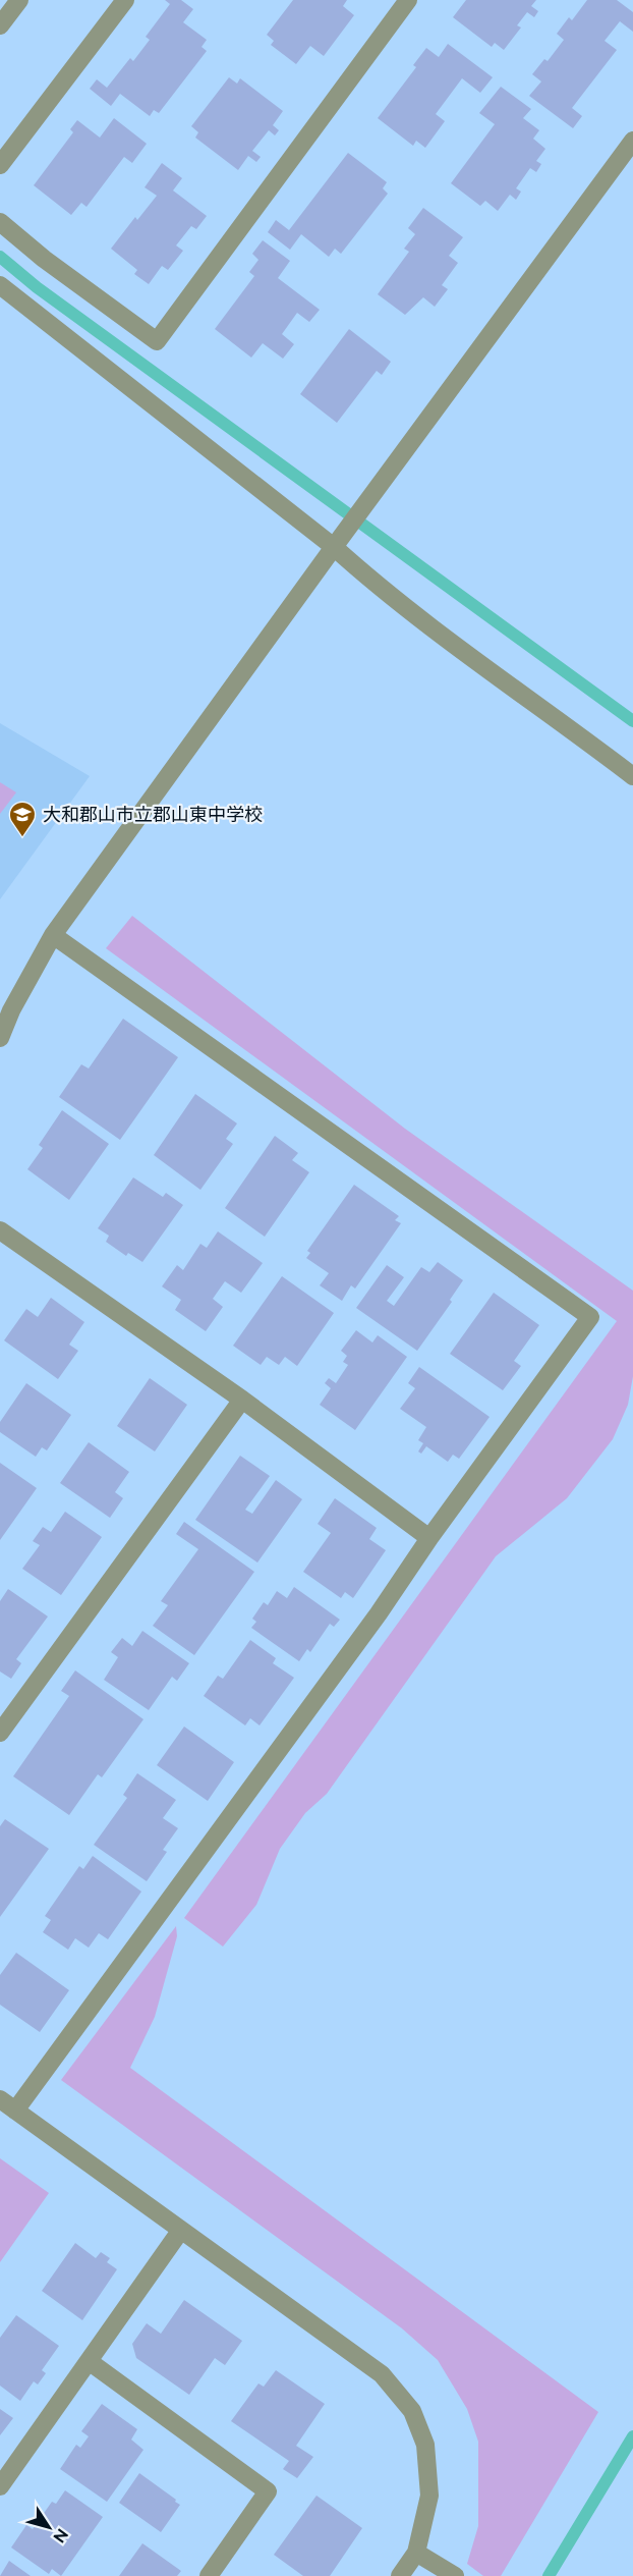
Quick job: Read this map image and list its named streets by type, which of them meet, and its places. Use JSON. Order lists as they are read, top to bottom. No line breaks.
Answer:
{"places":{"school or university":["大和郡山市立郡山東中学校"]},"north":"bottom right"}
